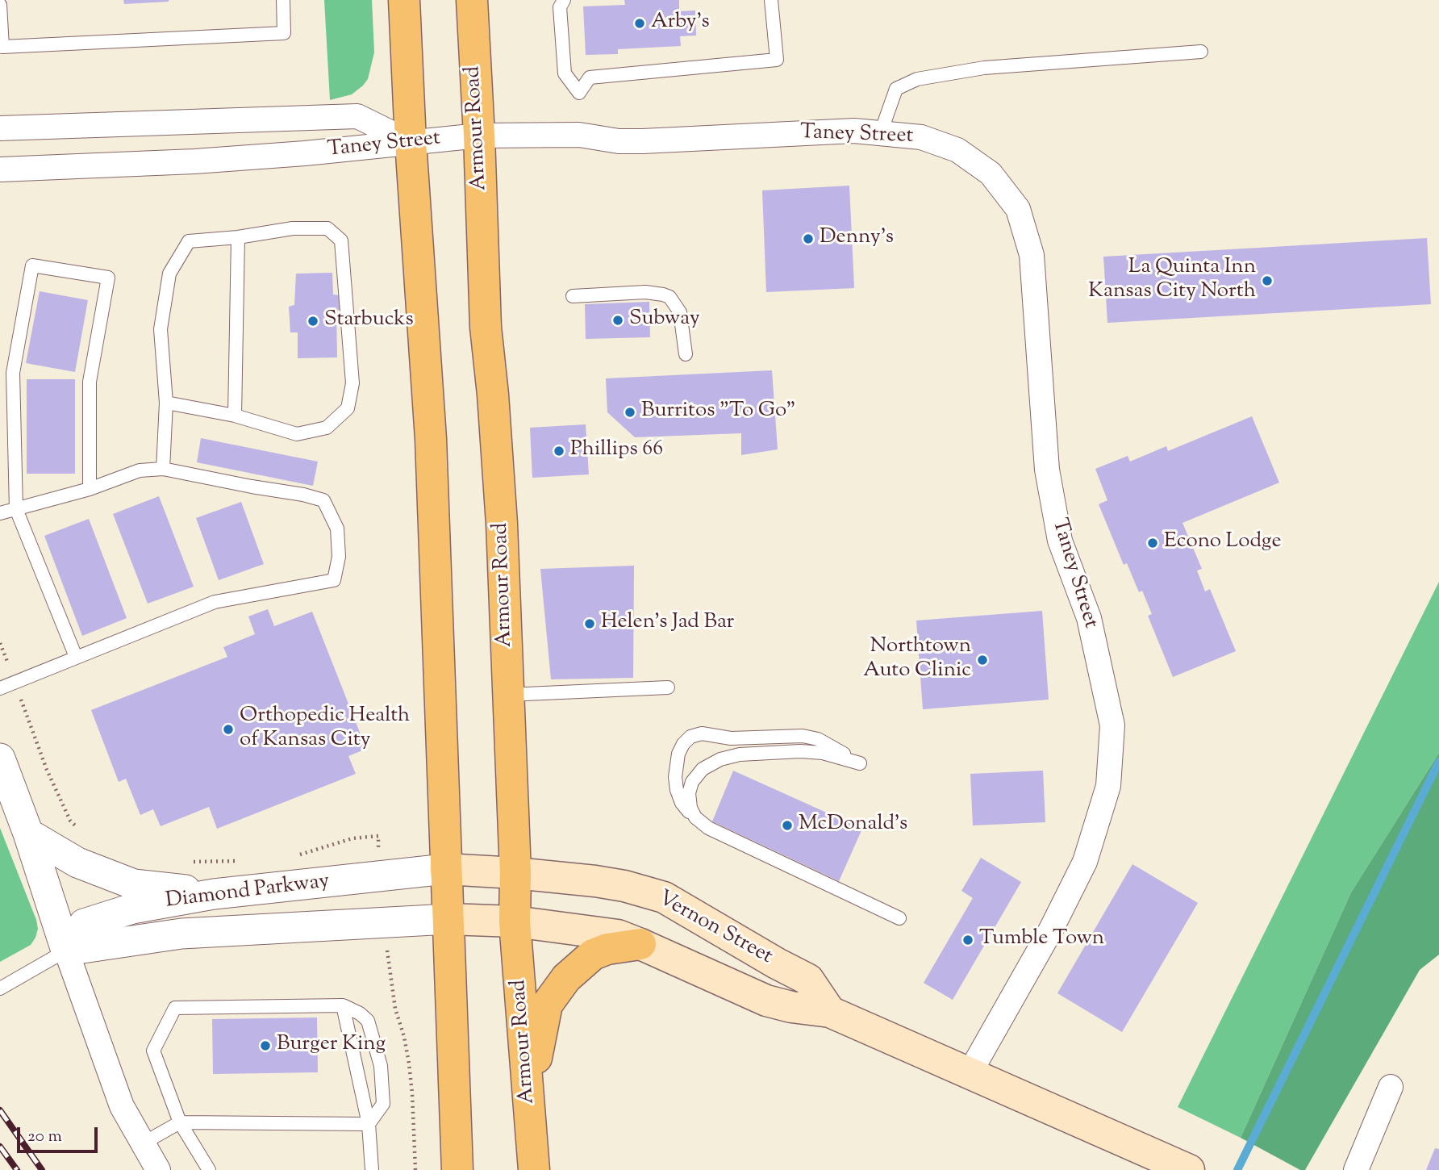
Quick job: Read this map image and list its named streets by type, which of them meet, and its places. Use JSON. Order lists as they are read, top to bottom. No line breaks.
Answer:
{"streets":{"highway":["Armour Road"],"main road":["Vernon Street"],"street":["Taney Street","Diamond Parkway"]},"crossings":[["Armour Road","Taney Street"],["Armour Road","Vernon Street"],["Taney Street","Vernon Street"],["Diamond Parkway","Vernon Street"]],"places":["Arby's","Denny's","La Quinta Inn Kansas City North","Subway","Starbucks","Burritos \"To Go\"","Phillips 66","Econo Lodge","Helen's Jad Bar","Northtown Auto Clinic","Orthopedic Health of Kansas City","McDonald's","Tumble Town","Burger King"],"scale_bar":"20 m"}
